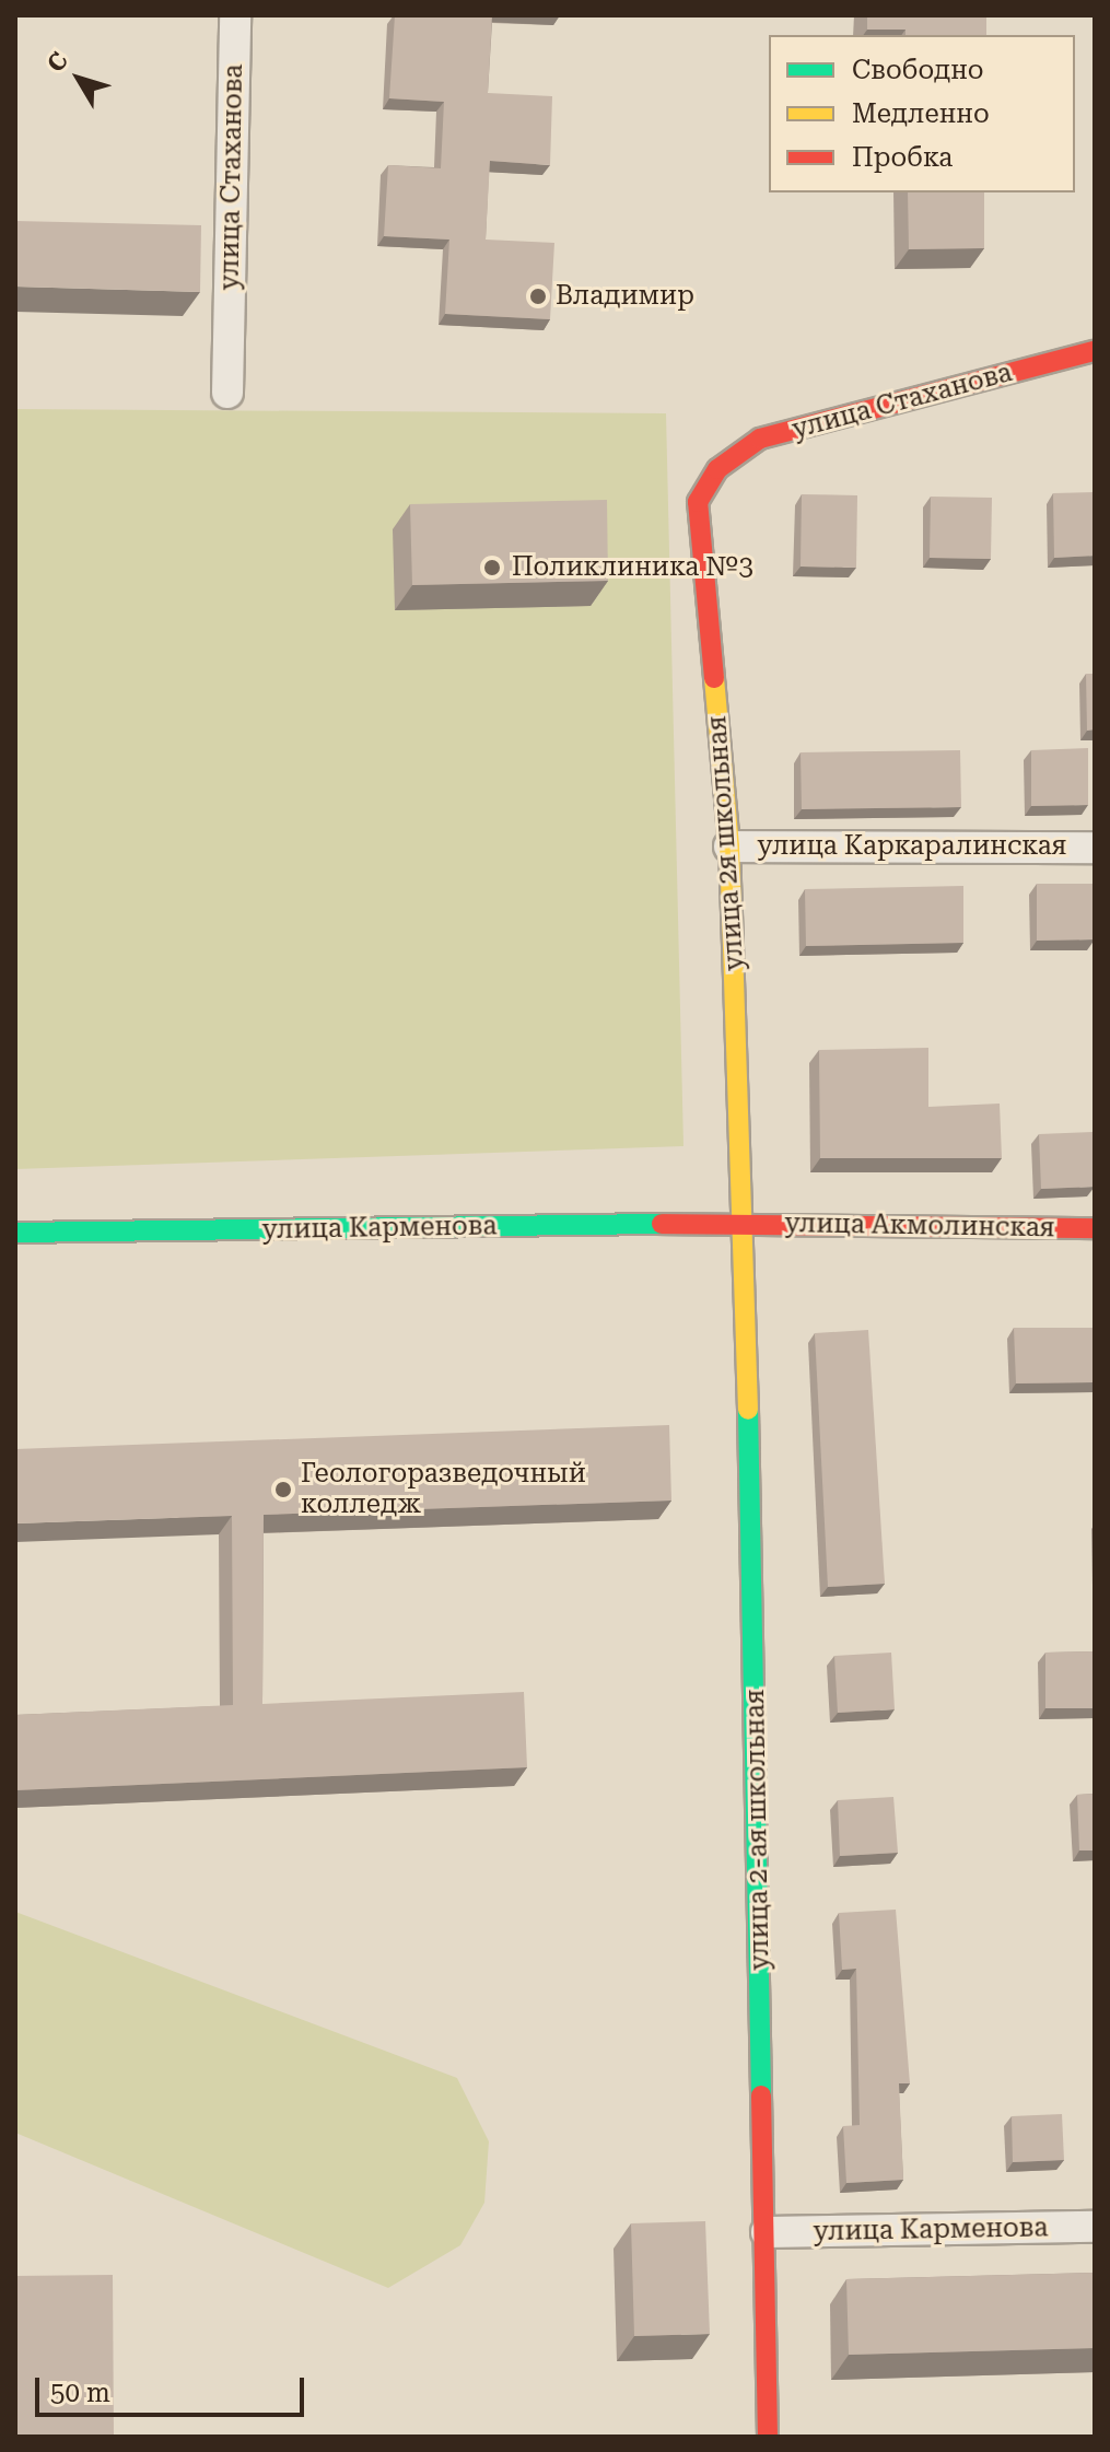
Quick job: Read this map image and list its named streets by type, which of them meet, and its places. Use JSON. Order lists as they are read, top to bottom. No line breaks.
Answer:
{"streets":{"street":["улица Стаханова","улица 2я школьная","улица Каркаралинская","улица Акмолинская","улица Карменова","улица 2-ая школьная"]},"crossings":[["улица Стаханова","улица 2я школьная"],["улица 2я школьная","улица Каркаралинская"],["улица 2я школьная","улица Акмолинская"],["улица 2я школьная","улица Карменова"],["улица 2я школьная","улица 2-ая школьная"],["улица Акмолинская","улица Карменова"],["улица Акмолинская","улица 2-ая школьная"],["улица Карменова","улица 2-ая школьная"]],"places":["Владимир","Поликлиника №3","Геологоразведочный колледж"],"legend":["Свободно","Медленно","Пробка"],"scale_bar":"50 m","north":"top left"}
